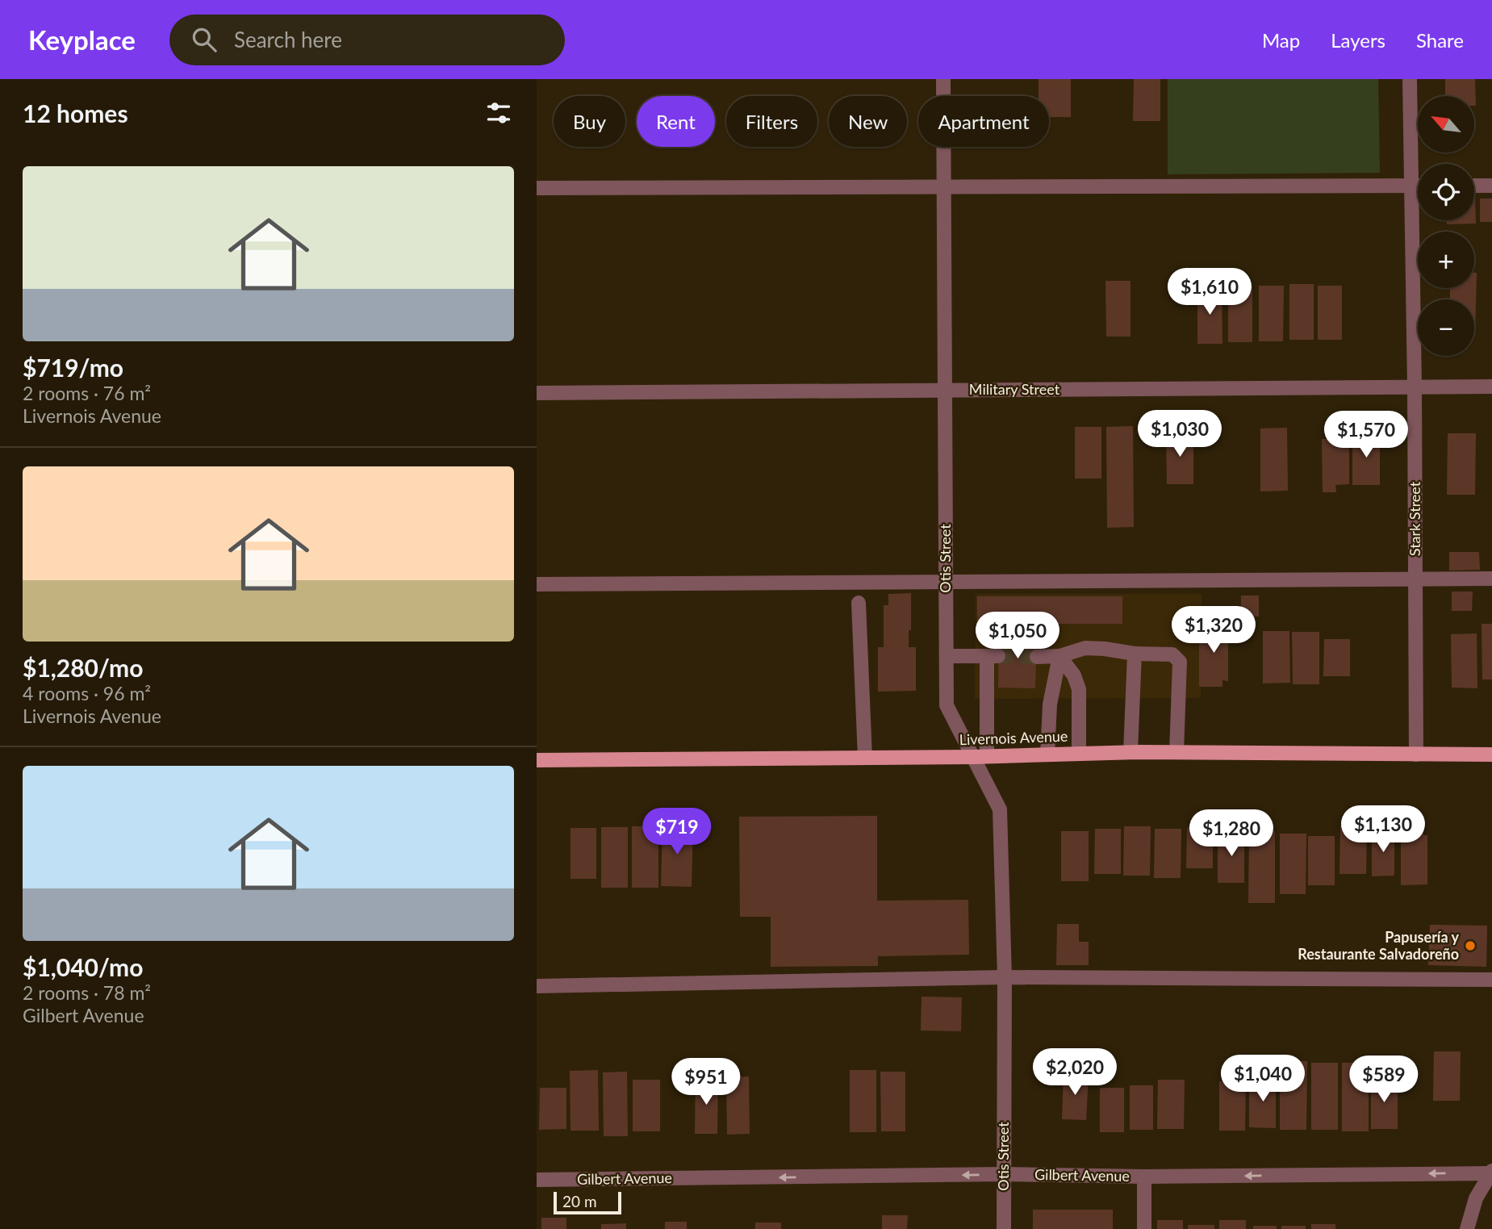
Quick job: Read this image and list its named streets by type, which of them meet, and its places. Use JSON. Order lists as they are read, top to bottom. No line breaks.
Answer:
{"streets":{"main road":["Livernois Avenue"],"street":["Military Street","Stark Street","Otis Street","Gilbert Avenue"]},"crossings":[["Military Street","Stark Street"],["Military Street","Otis Street"],["Stark Street","Livernois Avenue"],["Otis Street","Livernois Avenue"],["Otis Street","Gilbert Avenue"]],"one_way":["Gilbert Avenue"],"places":["Papusería y Restaurante Salvadoreño"],"scale_bar":"20 m","north":"top left","page":{"header":"Keyplace","search":"Search here","nav":["Map","Layers","Share"],"heading":"12 homes","map_buttons":["+","−"],"chip":["Buy","Rent","Filters","New","Apartment"],"list":[{"name":"$719/mo","note":"2 rooms · 76 m² · Livernois Avenue"},{"name":"$1,280/mo","note":"4 rooms · 96 m² · Livernois Avenue"},{"name":"$1,040/mo","note":"2 rooms · 78 m² · Gilbert Avenue"}],"price":["$1,610","$1,030","$1,570","$1,320","$1,050","$1,130","$719","$1,280","$2,020","$1,040","$589","$951"],"scale":"20 m"}}
